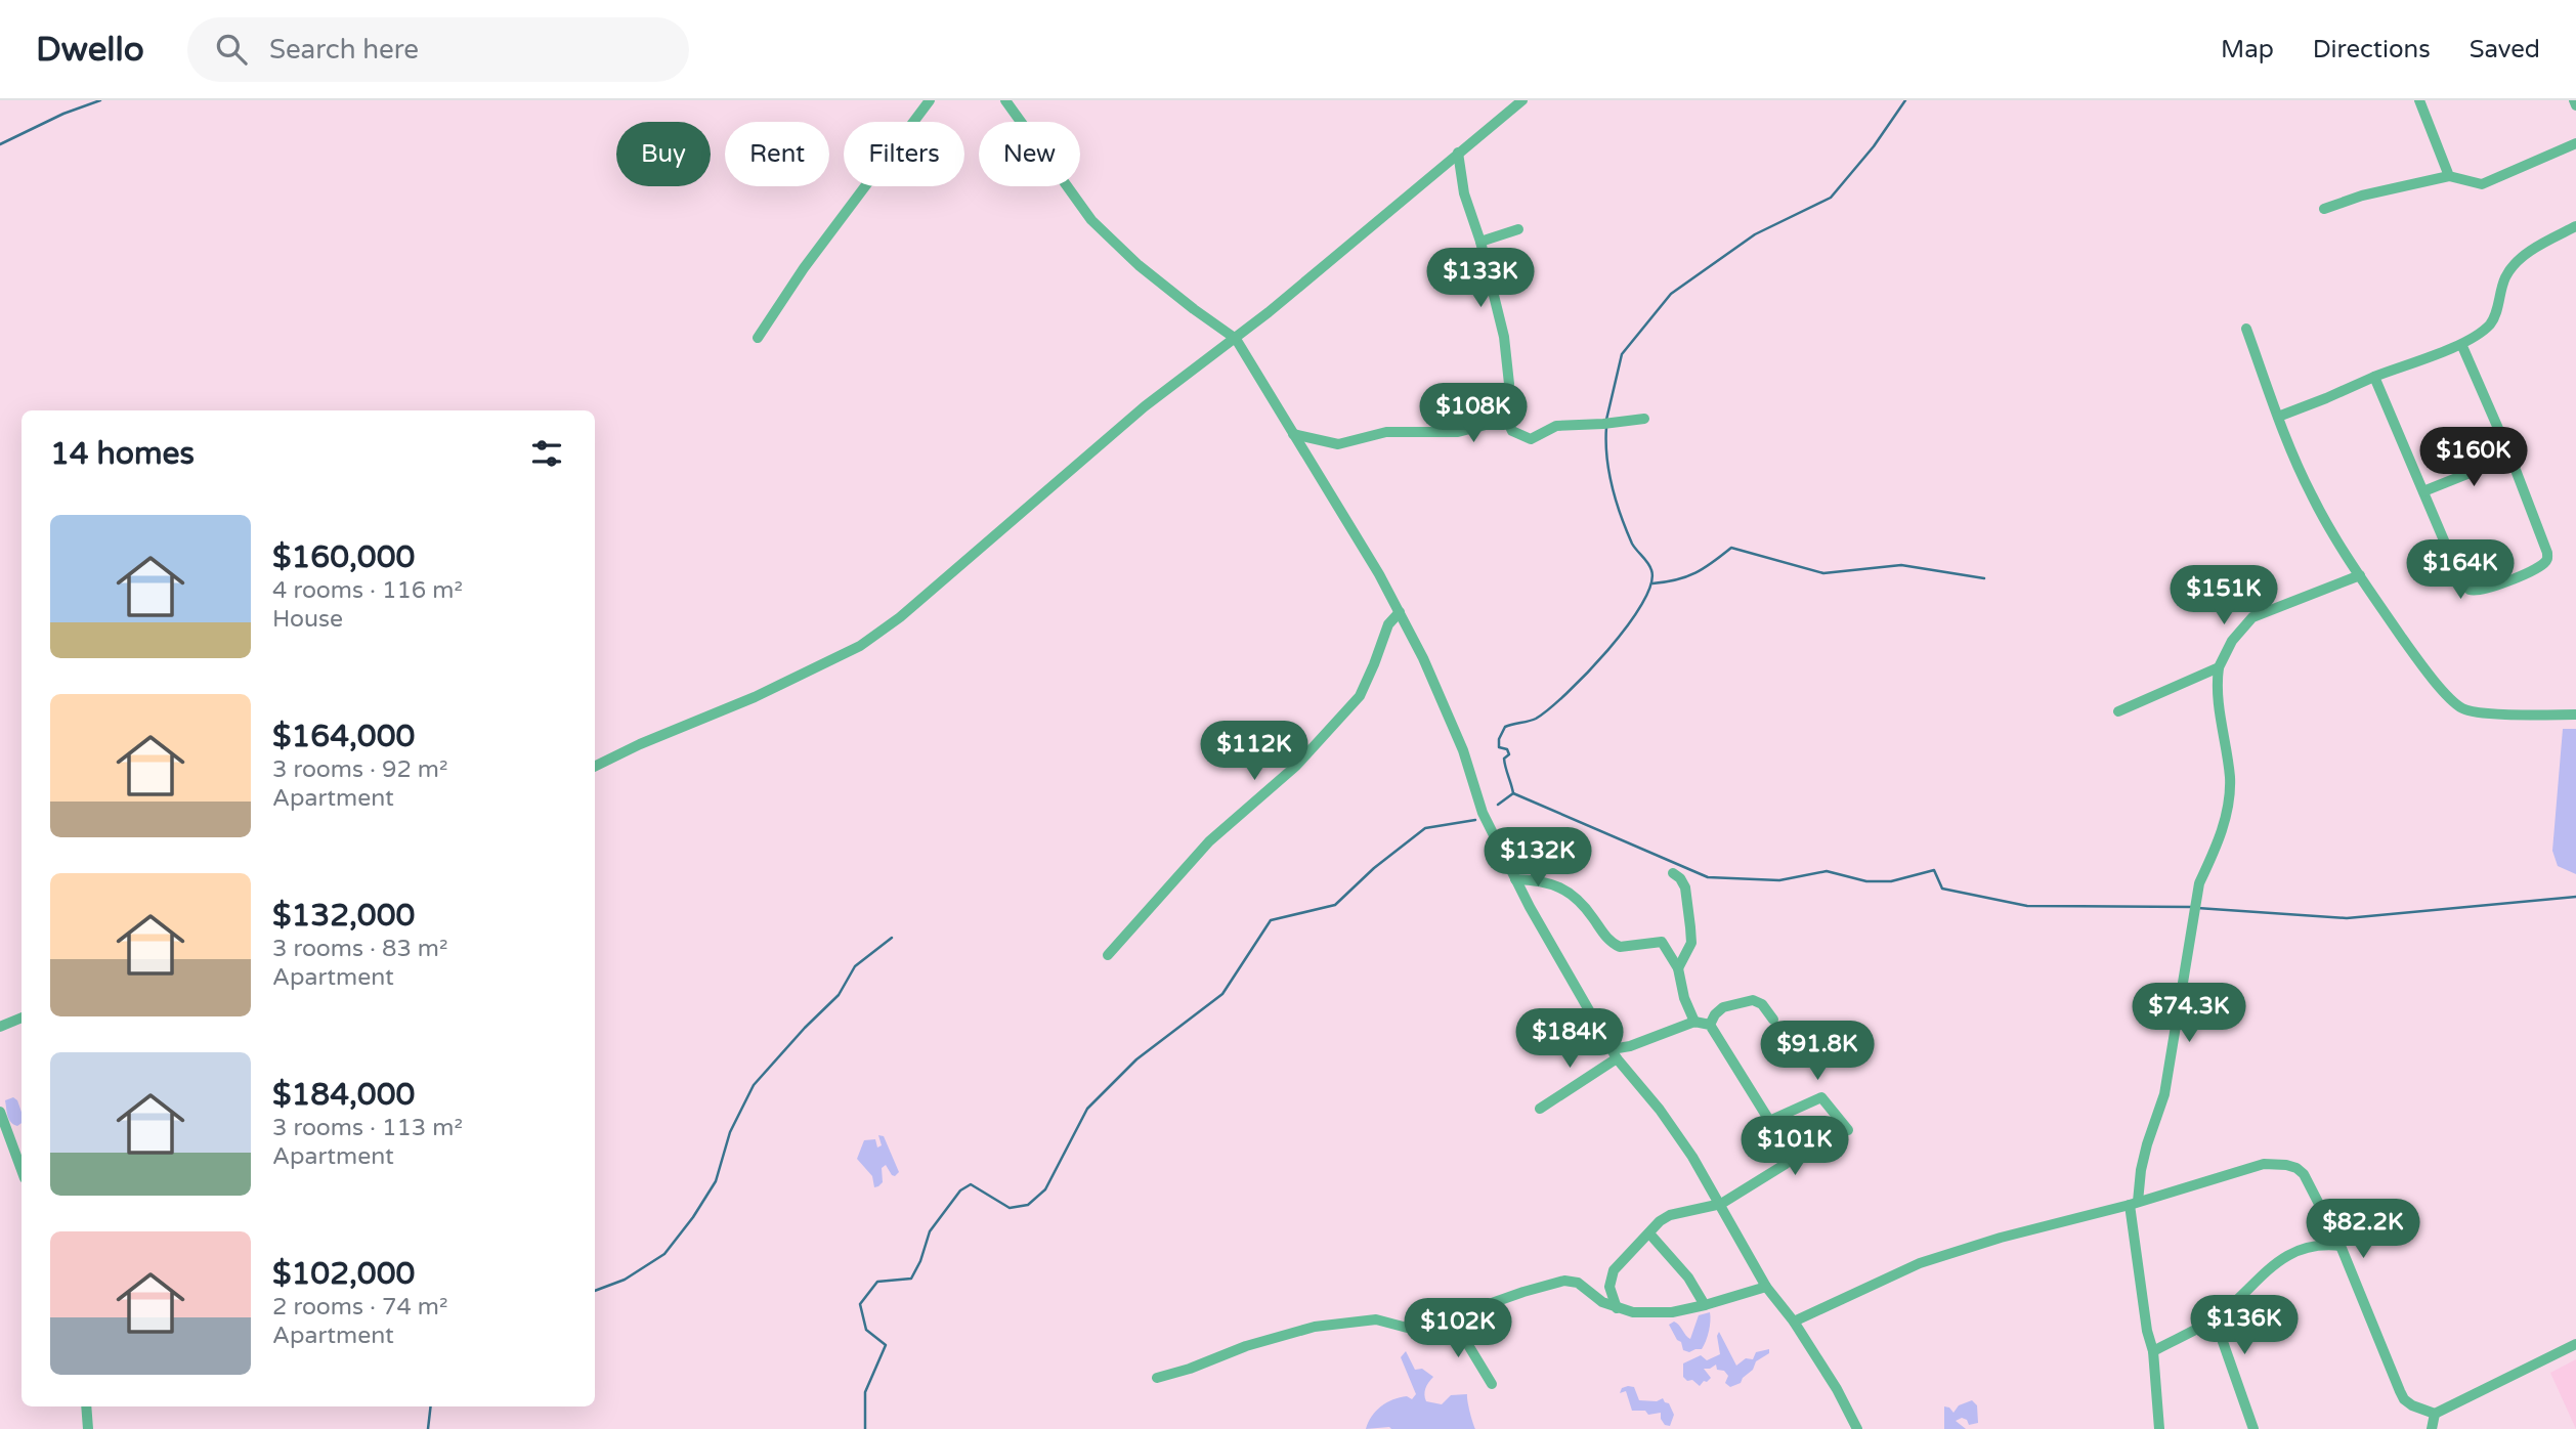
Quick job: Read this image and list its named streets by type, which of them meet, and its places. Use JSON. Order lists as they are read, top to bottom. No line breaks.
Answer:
{"page":{"header":"Dwello","search":"Search here","nav":["Map","Directions","Saved"],"chip":["Buy","Rent","Filters","New"],"price":["$133K","$108K","$160K","$164K","$151K","$112K","$132K","$74.3K","$184K","$91.8K","$101K","$82.2K","$136K","$102K"],"heading":"14 homes","list":[{"name":"$160,000","note":"4 rooms · 116 m² · House"},{"name":"$164,000","note":"3 rooms · 92 m² · Apartment"},{"name":"$132,000","note":"3 rooms · 83 m² · Apartment"},{"name":"$184,000","note":"3 rooms · 113 m² · Apartment"},{"name":"$102,000","note":"2 rooms · 74 m² · Apartment"}]}}
